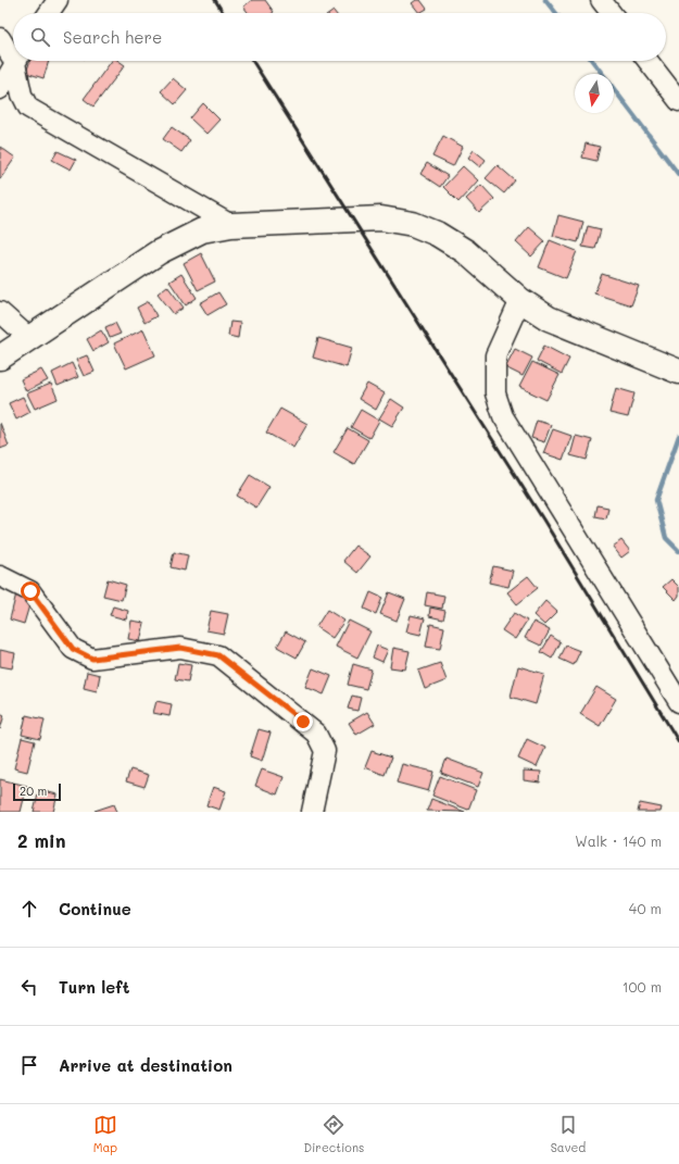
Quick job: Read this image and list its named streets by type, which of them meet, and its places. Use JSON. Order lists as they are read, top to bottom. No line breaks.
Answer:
{"scale_bar":"20 m","north":"bottom","page":{"search":"Search here","scale":"20 m","heading":["2 min","Walk · 140 m"],"list":[["Continue","40 m"],["Turn left","100 m"],"Arrive at destination"],"nav":["Map","Directions","Saved"]}}
